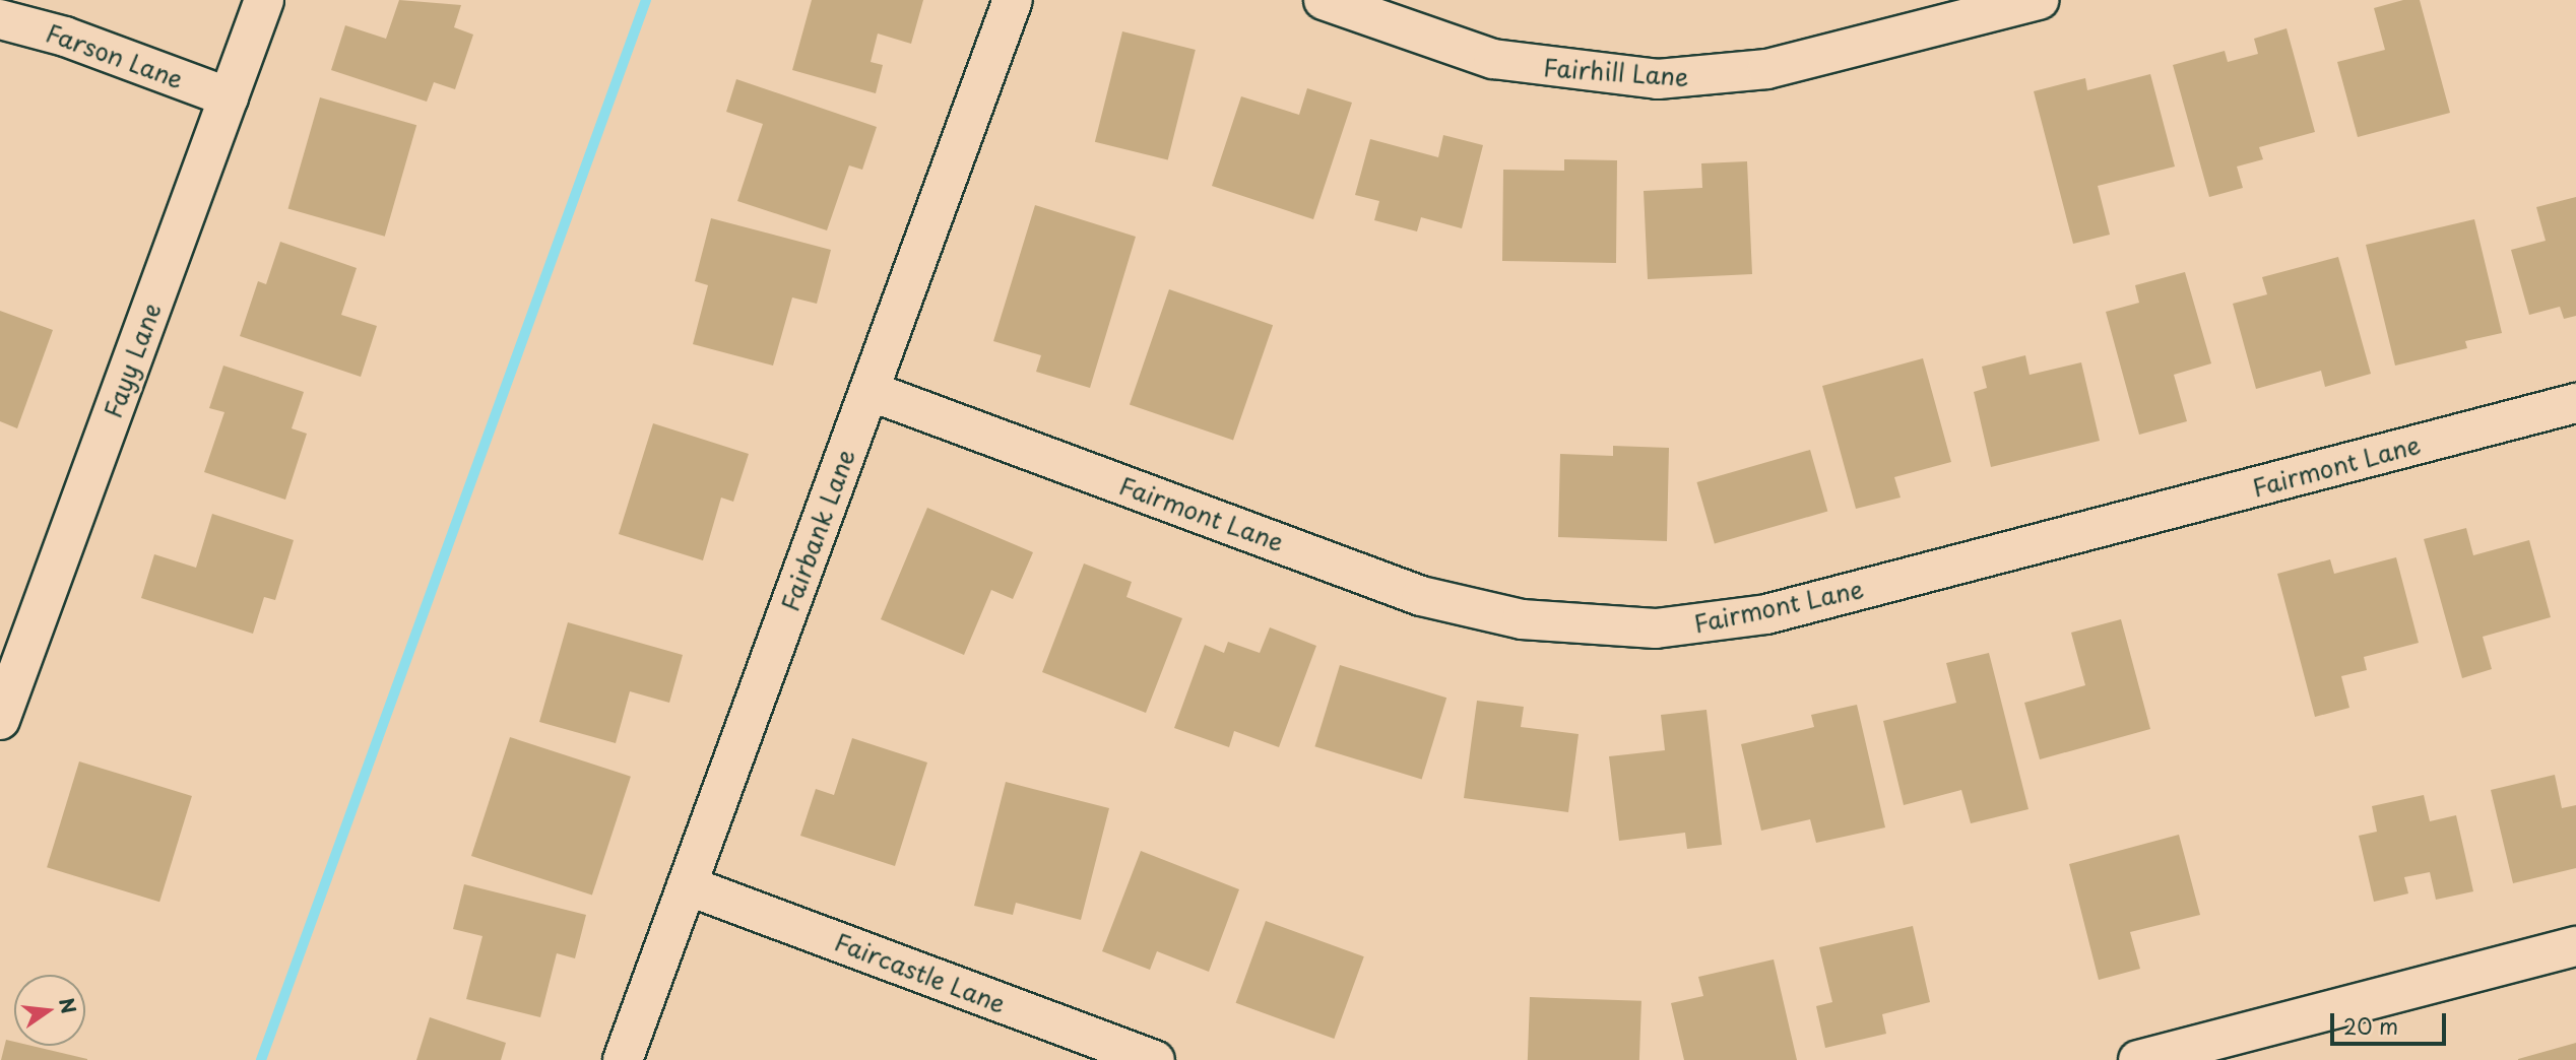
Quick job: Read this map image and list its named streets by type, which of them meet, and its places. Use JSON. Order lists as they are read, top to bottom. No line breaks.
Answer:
{"streets":{"street":["Farson Lane","Fairhill Lane","Fayy Lane","Fairmont Lane","Fairbank Lane","Faircastle Lane"]},"crossings":[["Farson Lane","Fayy Lane"],["Fairmont Lane","Fairbank Lane"],["Fairbank Lane","Faircastle Lane"]],"scale_bar":"20 m","north":"right"}
